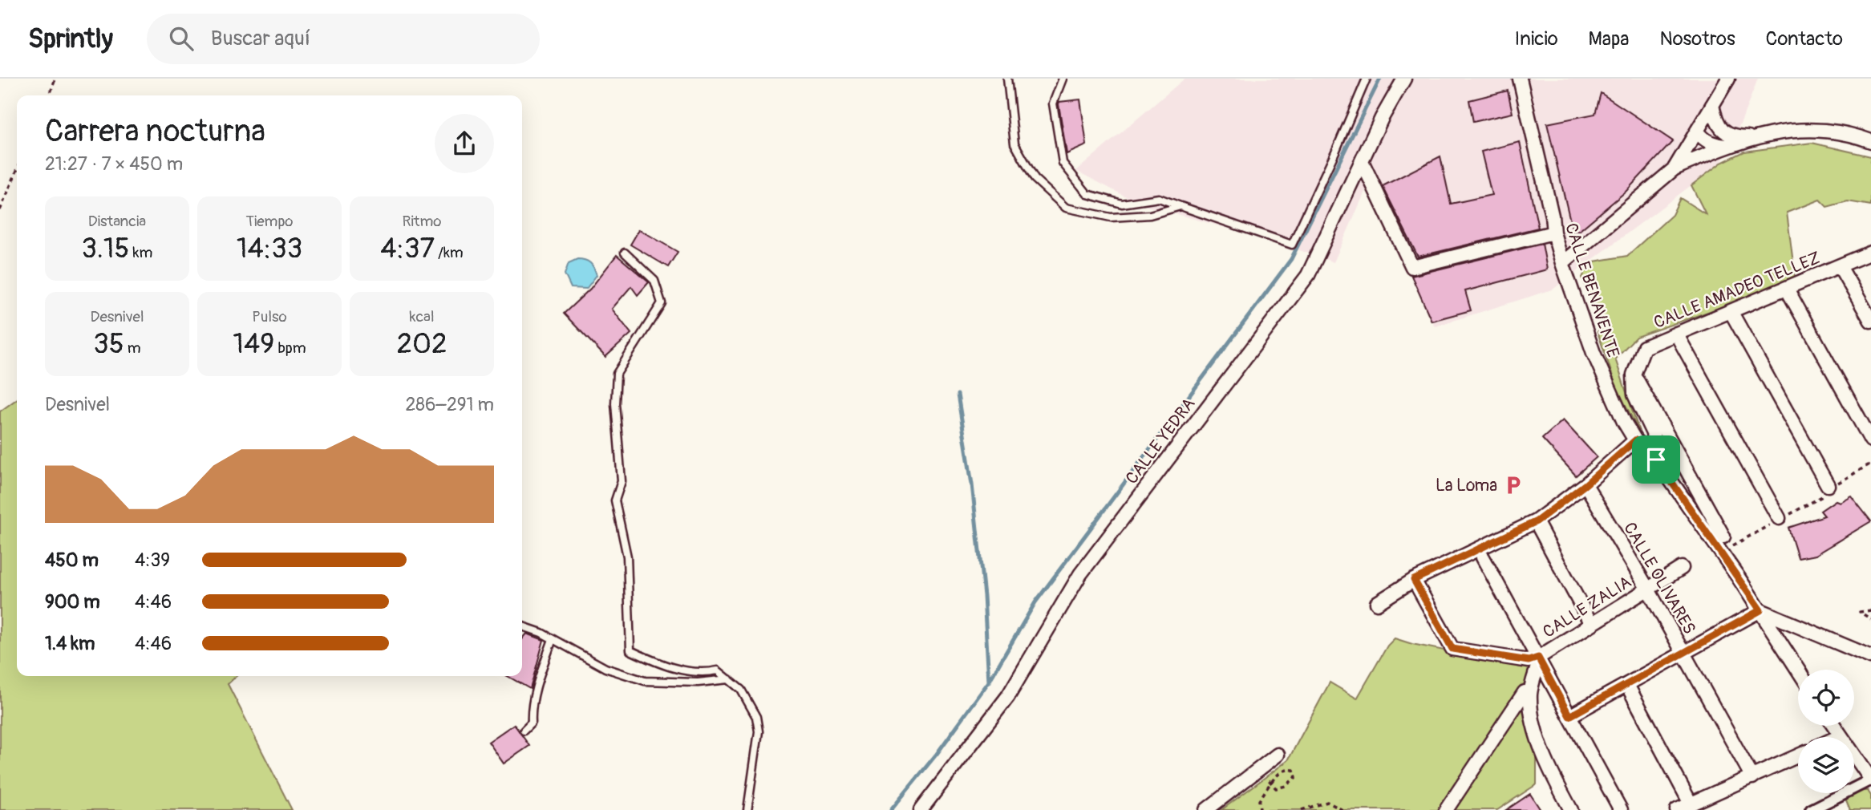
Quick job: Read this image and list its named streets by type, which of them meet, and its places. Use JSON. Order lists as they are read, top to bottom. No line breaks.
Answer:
{"streets":{"street":["CALLE BENAVENTE","CALLE AMADEO TELLEZ","CALLE YEDRA","CALLE OLIVARES","CALLE ZALIA"]},"crossings":[["CALLE BENAVENTE","CALLE AMADEO TELLEZ"],["CALLE OLIVARES","CALLE ZALIA"]],"places":{"parking":["La Loma"]},"page":{"header":"Sprintly","search":"Buscar aquí","nav":["Inicio","Mapa","Nosotros","Contacto"],"heading":["Carrera nocturna","21:27 · 7 × 450 m"],"stats":[["Distancia","3.15 km"],["Tiempo","14:33"],["Ritmo","4:37 /km"],["Desnivel","35 m"],["Pulso","149 bpm"],["kcal","202"]],"chart":["Desnivel","286–291 m"],"list":[{"name":"450 m","note":"4:39"},{"name":"900 m","note":"4:46"},{"name":"1.4 km","note":"4:46"}]}}
